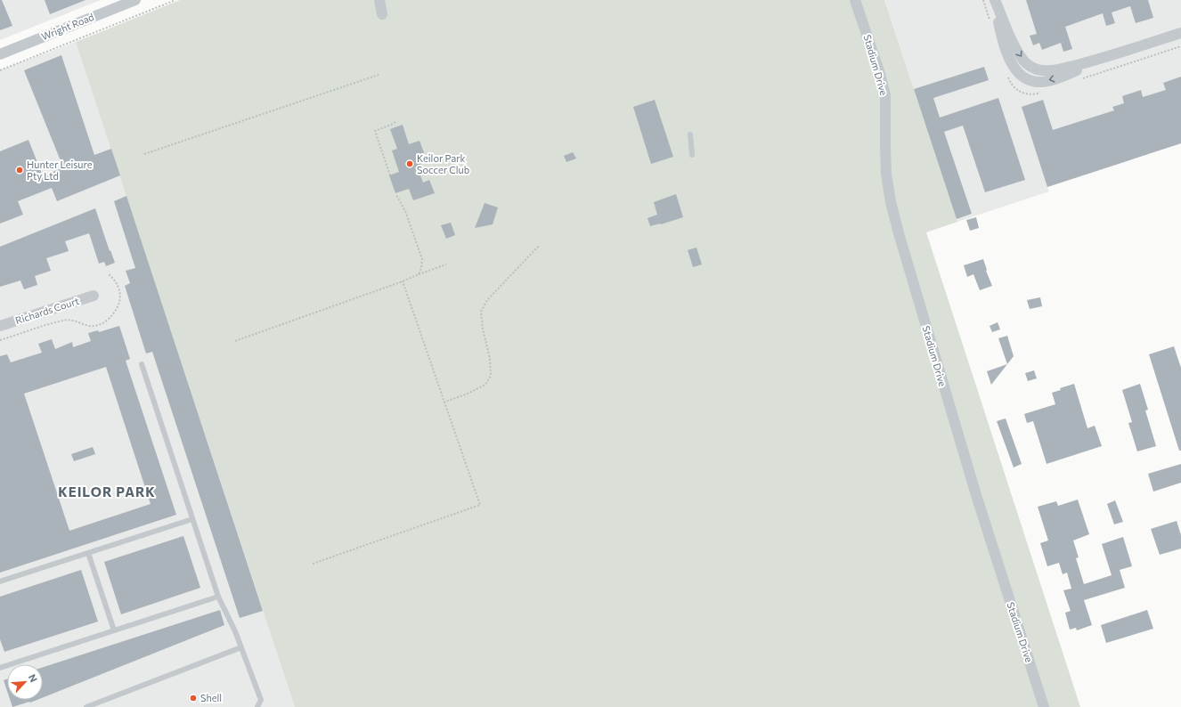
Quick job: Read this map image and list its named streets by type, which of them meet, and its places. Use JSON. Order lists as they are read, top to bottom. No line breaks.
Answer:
{"streets":{"street":["Wright Road","Stadium Drive","Richards Court"]},"districts":["KEILOR PARK"],"places":["Keilor Park Soccer Club","Hunter Leisure Pty Ltd","Shell"],"north":"top right"}
